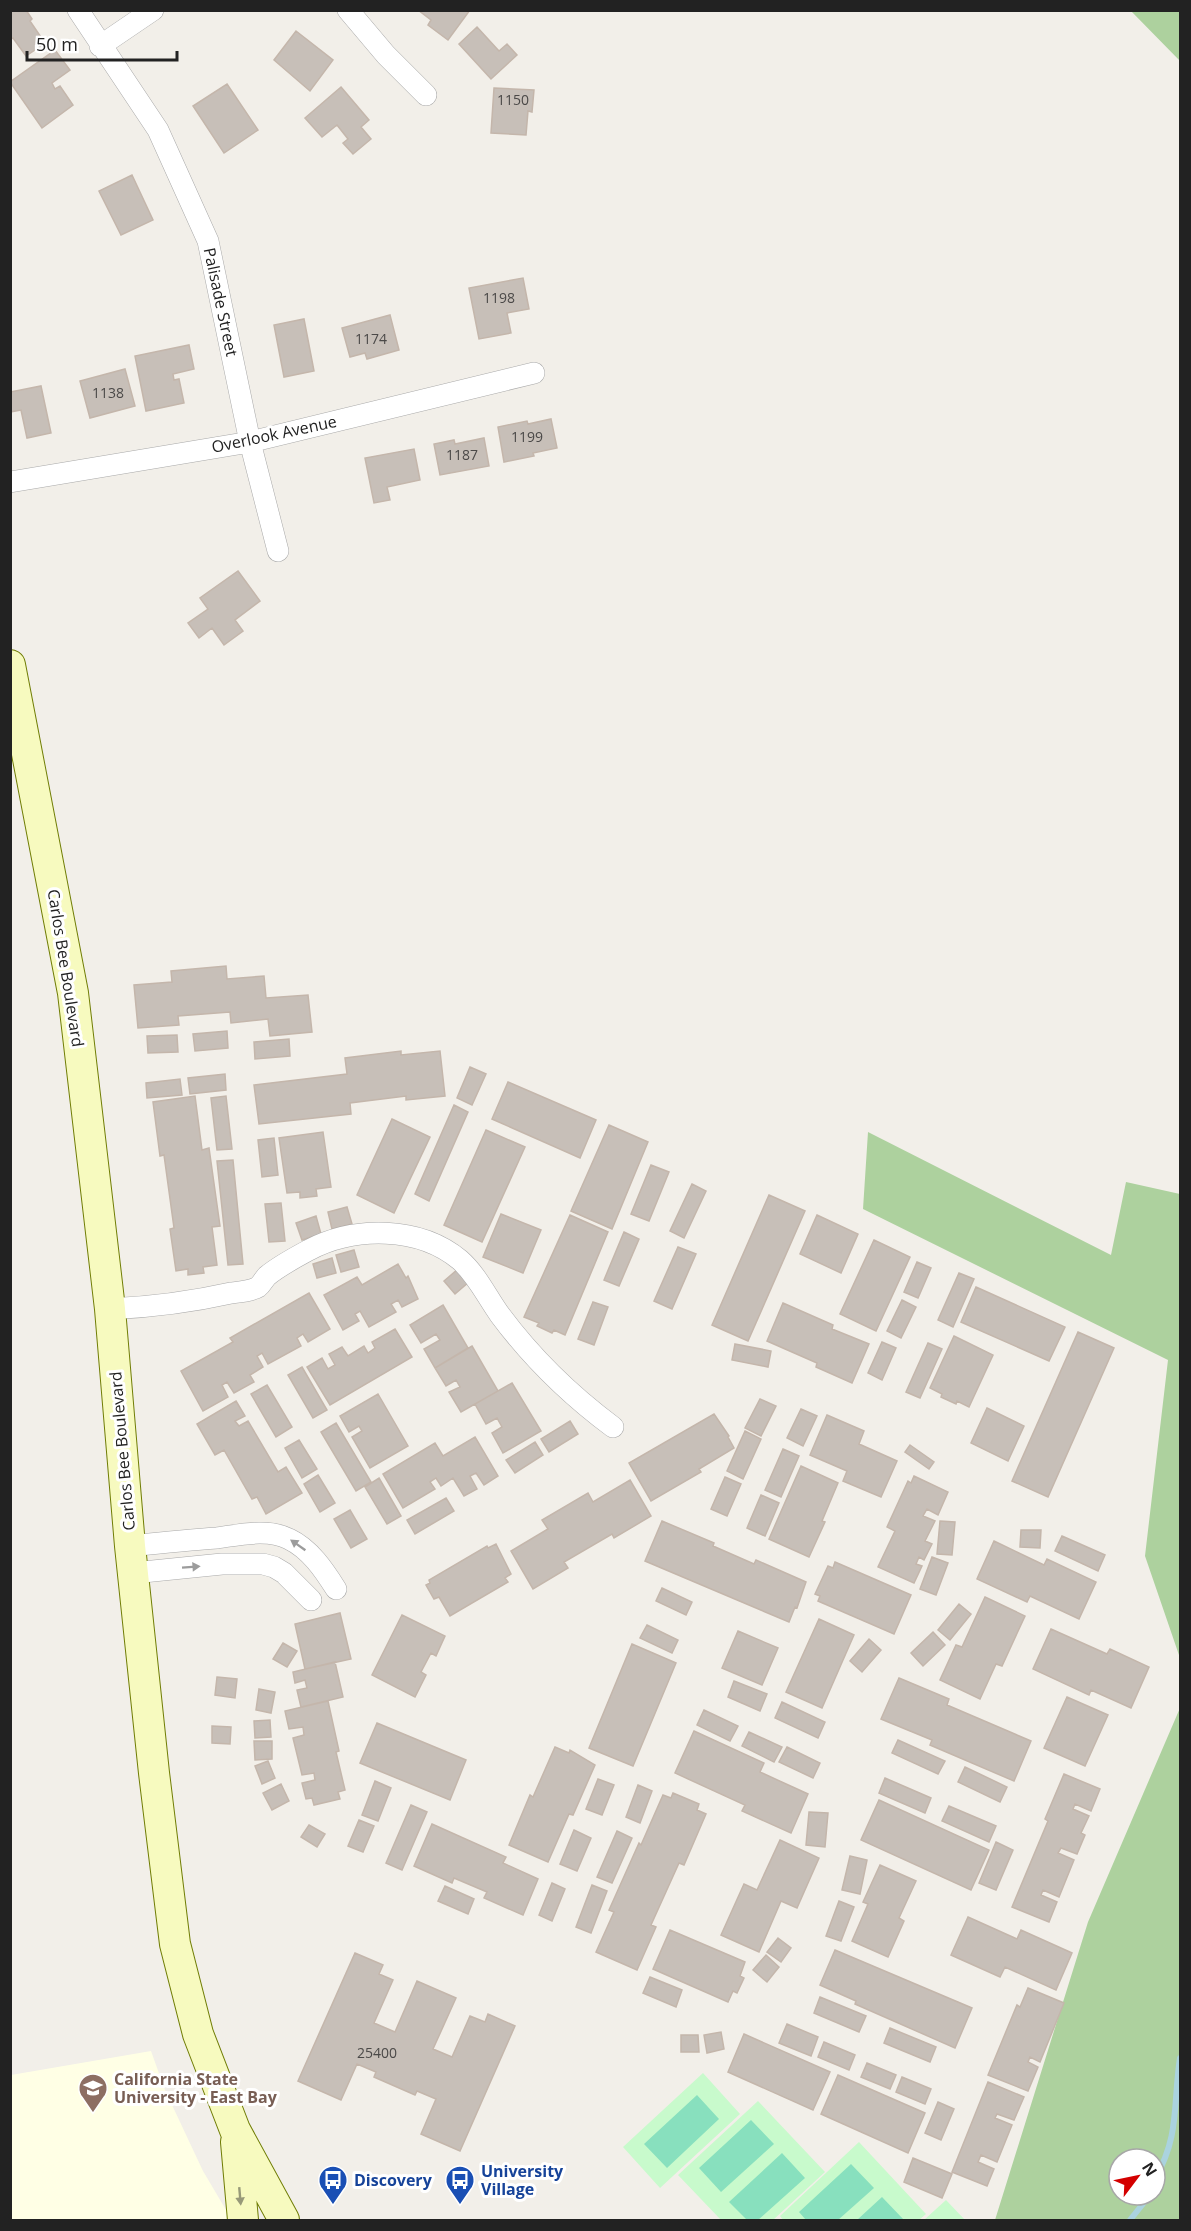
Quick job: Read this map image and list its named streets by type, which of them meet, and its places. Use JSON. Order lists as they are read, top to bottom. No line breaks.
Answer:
{"streets":{"main road":["Carlos Bee Boulevard"],"street":["Palisade Street","Overlook Avenue"]},"crossings":[["Palisade Street","Overlook Avenue"]],"places":{"school or university":["California State University - East Bay"],"bus stop":["Discovery","University Village"]},"house_numbers":["1150","1198","1174","1138","1199","1187","25400"],"scale_bar":"50 m","north":"top right"}
